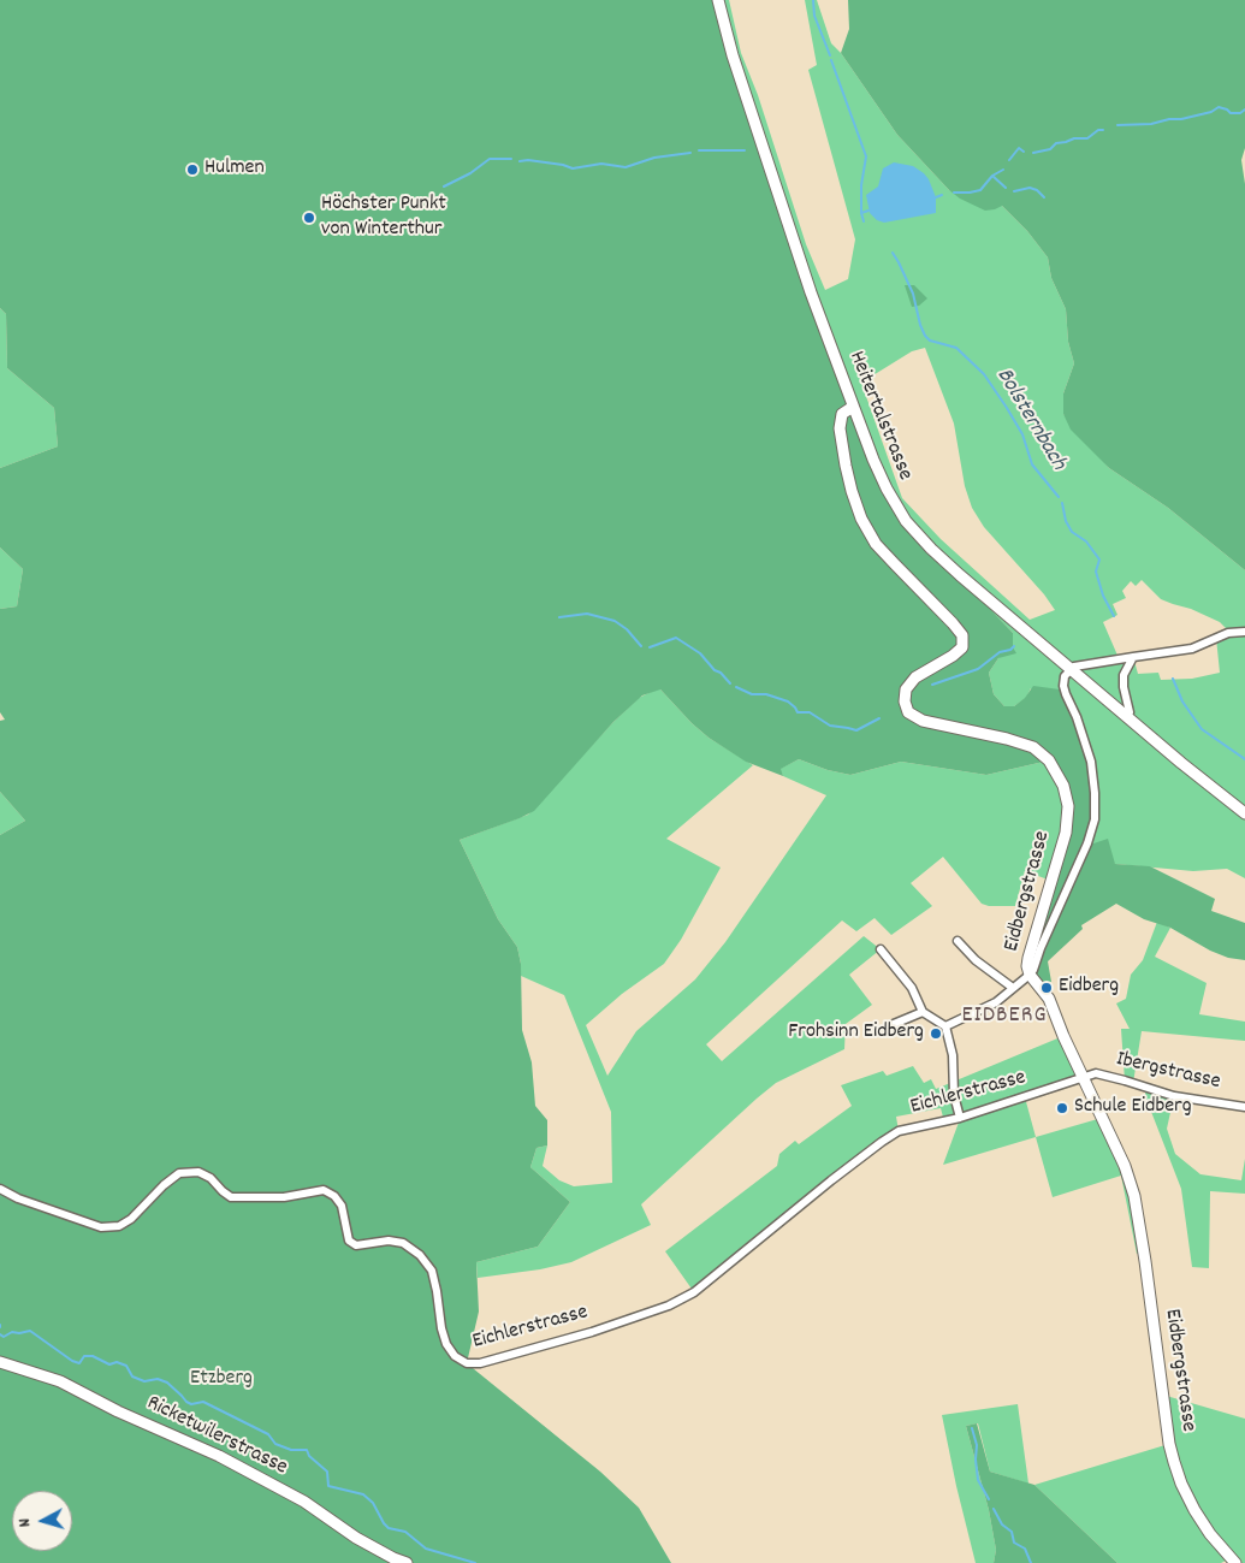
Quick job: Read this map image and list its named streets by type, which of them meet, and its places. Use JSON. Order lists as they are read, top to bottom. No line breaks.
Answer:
{"streets":{"street":["Heitertalstrasse","Eidbergstrasse","Ibergstrasse","Eichlerstrasse","Ricketwilerstrasse"]},"crossings":[["Heitertalstrasse","Eidbergstrasse"],["Eidbergstrasse","Ibergstrasse"],["Eidbergstrasse","Eichlerstrasse"],["Ibergstrasse","Eichlerstrasse"]],"districts":["EIDBERG"],"water":["Bolsternbach"],"parks":["Etzberg"],"places":["Hulmen","Höchster Punkt von Winterthur","Eidberg","Frohsinn Eidberg","Schule Eidberg"],"north":"left"}
